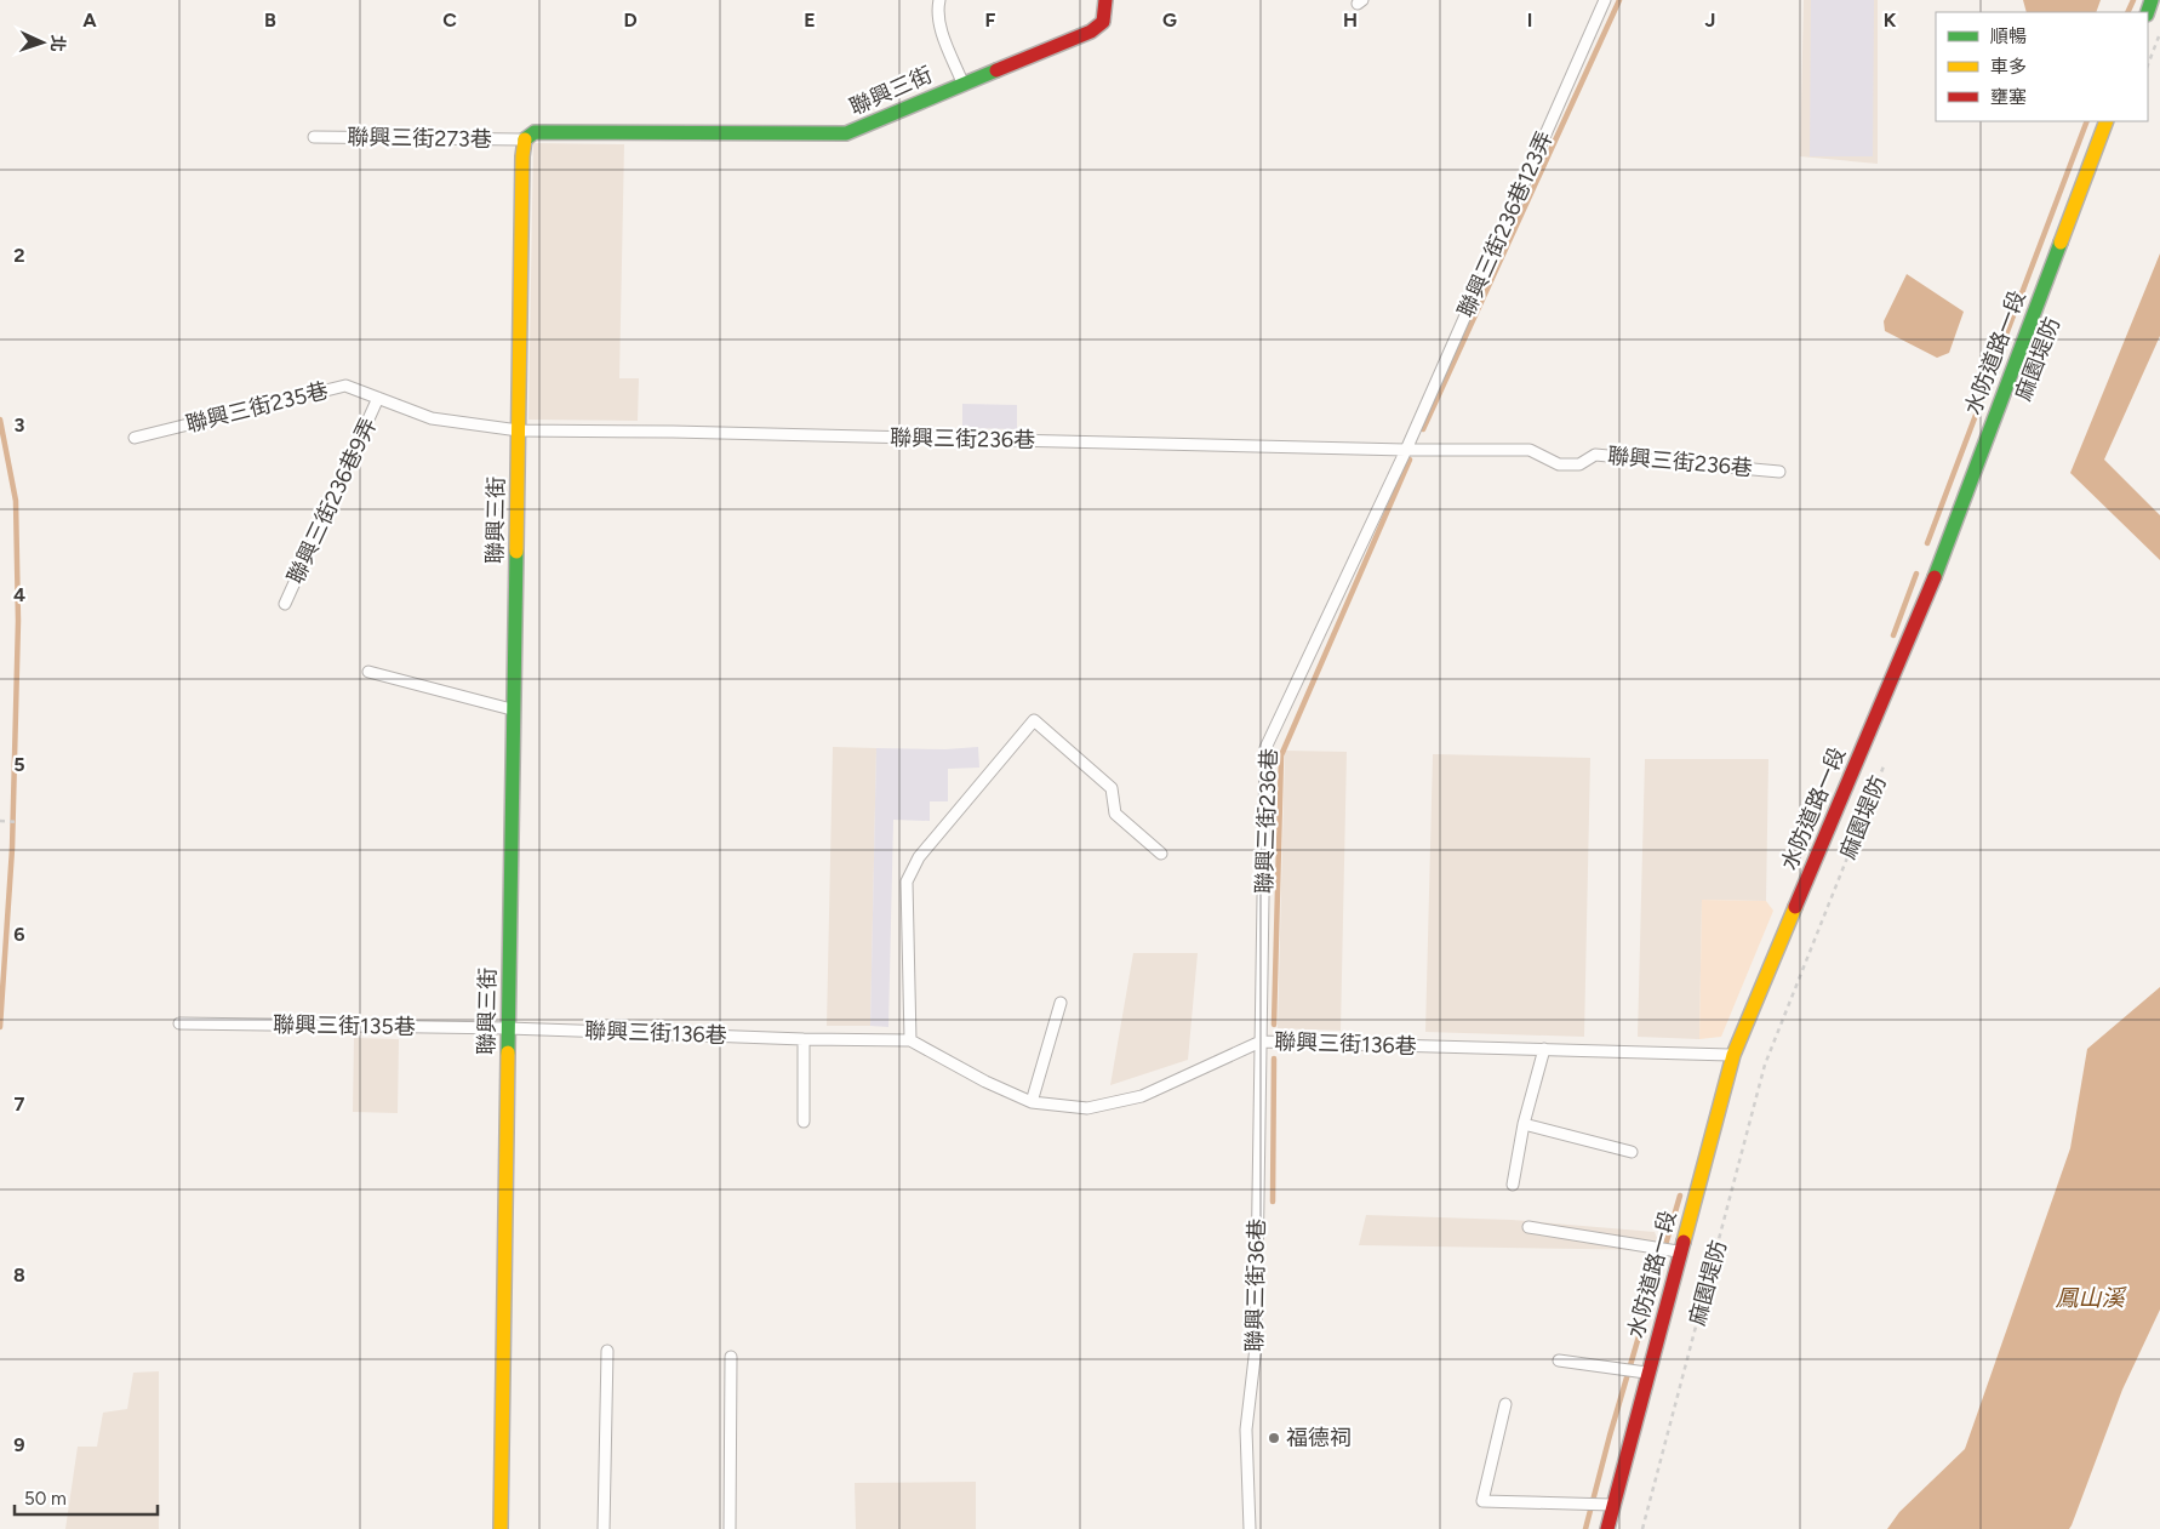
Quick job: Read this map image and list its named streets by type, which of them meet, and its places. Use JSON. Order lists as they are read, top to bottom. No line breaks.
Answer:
{"streets":{"street":["聯興三街","水防道路一段"],"lane":["聯興三街273巷","聯興三街236巷123弄","聯興三街235巷","聯興三街236巷","聯興三街236巷9弄","聯興三街135巷","聯興三街136巷","聯興三街36巷"],"path":["麻園堤防"]},"crossings":[["聯興三街","聯興三街273巷"],["聯興三街","聯興三街235巷"],["聯興三街","聯興三街236巷"],["聯興三街","聯興三街135巷"],["聯興三街","聯興三街136巷"],["聯興三街236巷123弄","聯興三街236巷"],["水防道路一段","聯興三街136巷"],["聯興三街235巷","聯興三街236巷"],["聯興三街235巷","聯興三街236巷9弄"],["聯興三街236巷","聯興三街136巷"],["聯興三街236巷","聯興三街36巷"],["聯興三街135巷","聯興三街136巷"],["聯興三街136巷","聯興三街36巷"]],"water":["鳳山溪"],"places":["福德祠"],"legend":["順暢","車多","壅塞"],"scale_bar":"50 m","north":"right","grid":{"columns":["A","B","C","D","E","F","G","H","I","J","K"],"rows":["2","3","4","5","6","7","8","9"]}}
